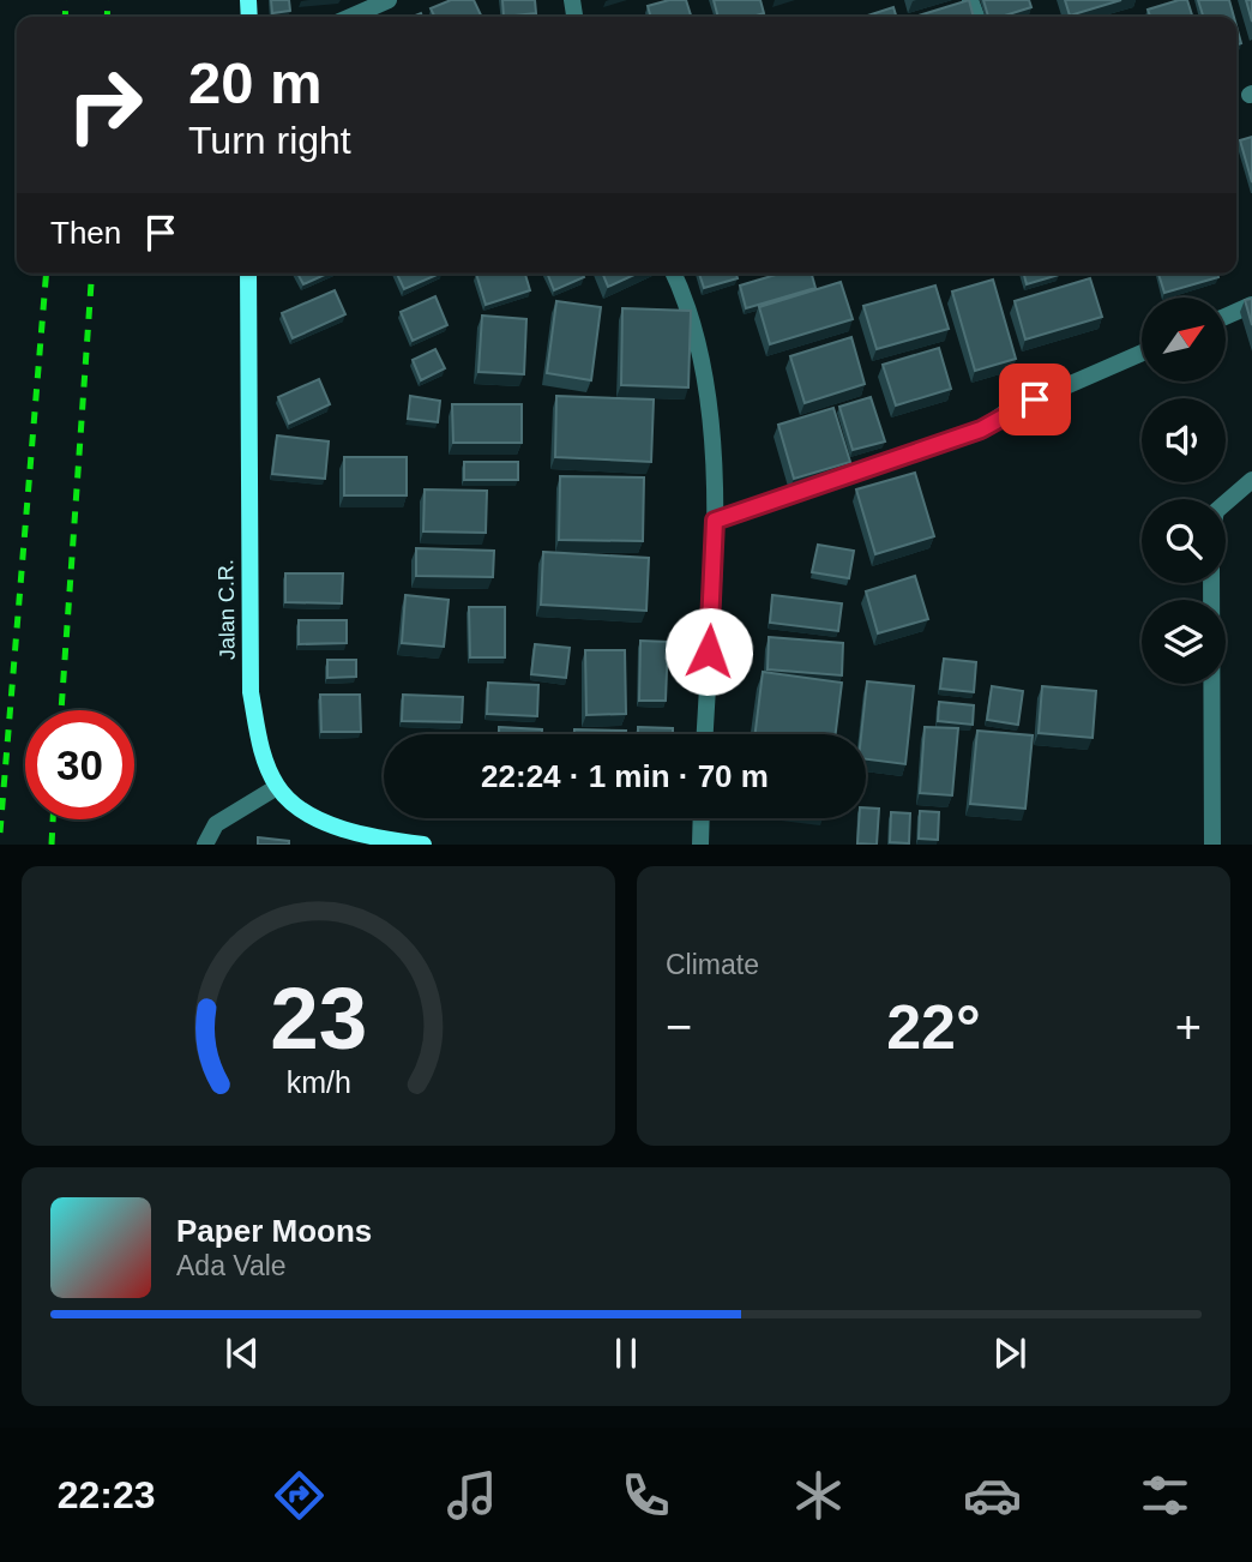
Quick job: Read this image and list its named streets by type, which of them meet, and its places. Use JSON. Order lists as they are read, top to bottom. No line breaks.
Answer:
{"streets":{"street":["Jalan C.R."]},"north":"top right","page":{"turn":["20 m","Turn right"],"then":"Then","limit":"30","trip":"22:24 · 1 min · 70 m","tile":"Climate","heat":["−","22°","+"],"song":["Paper Moons","Ada Vale"],"tabs":"22:23","gauge":["23","km/h"]}}
